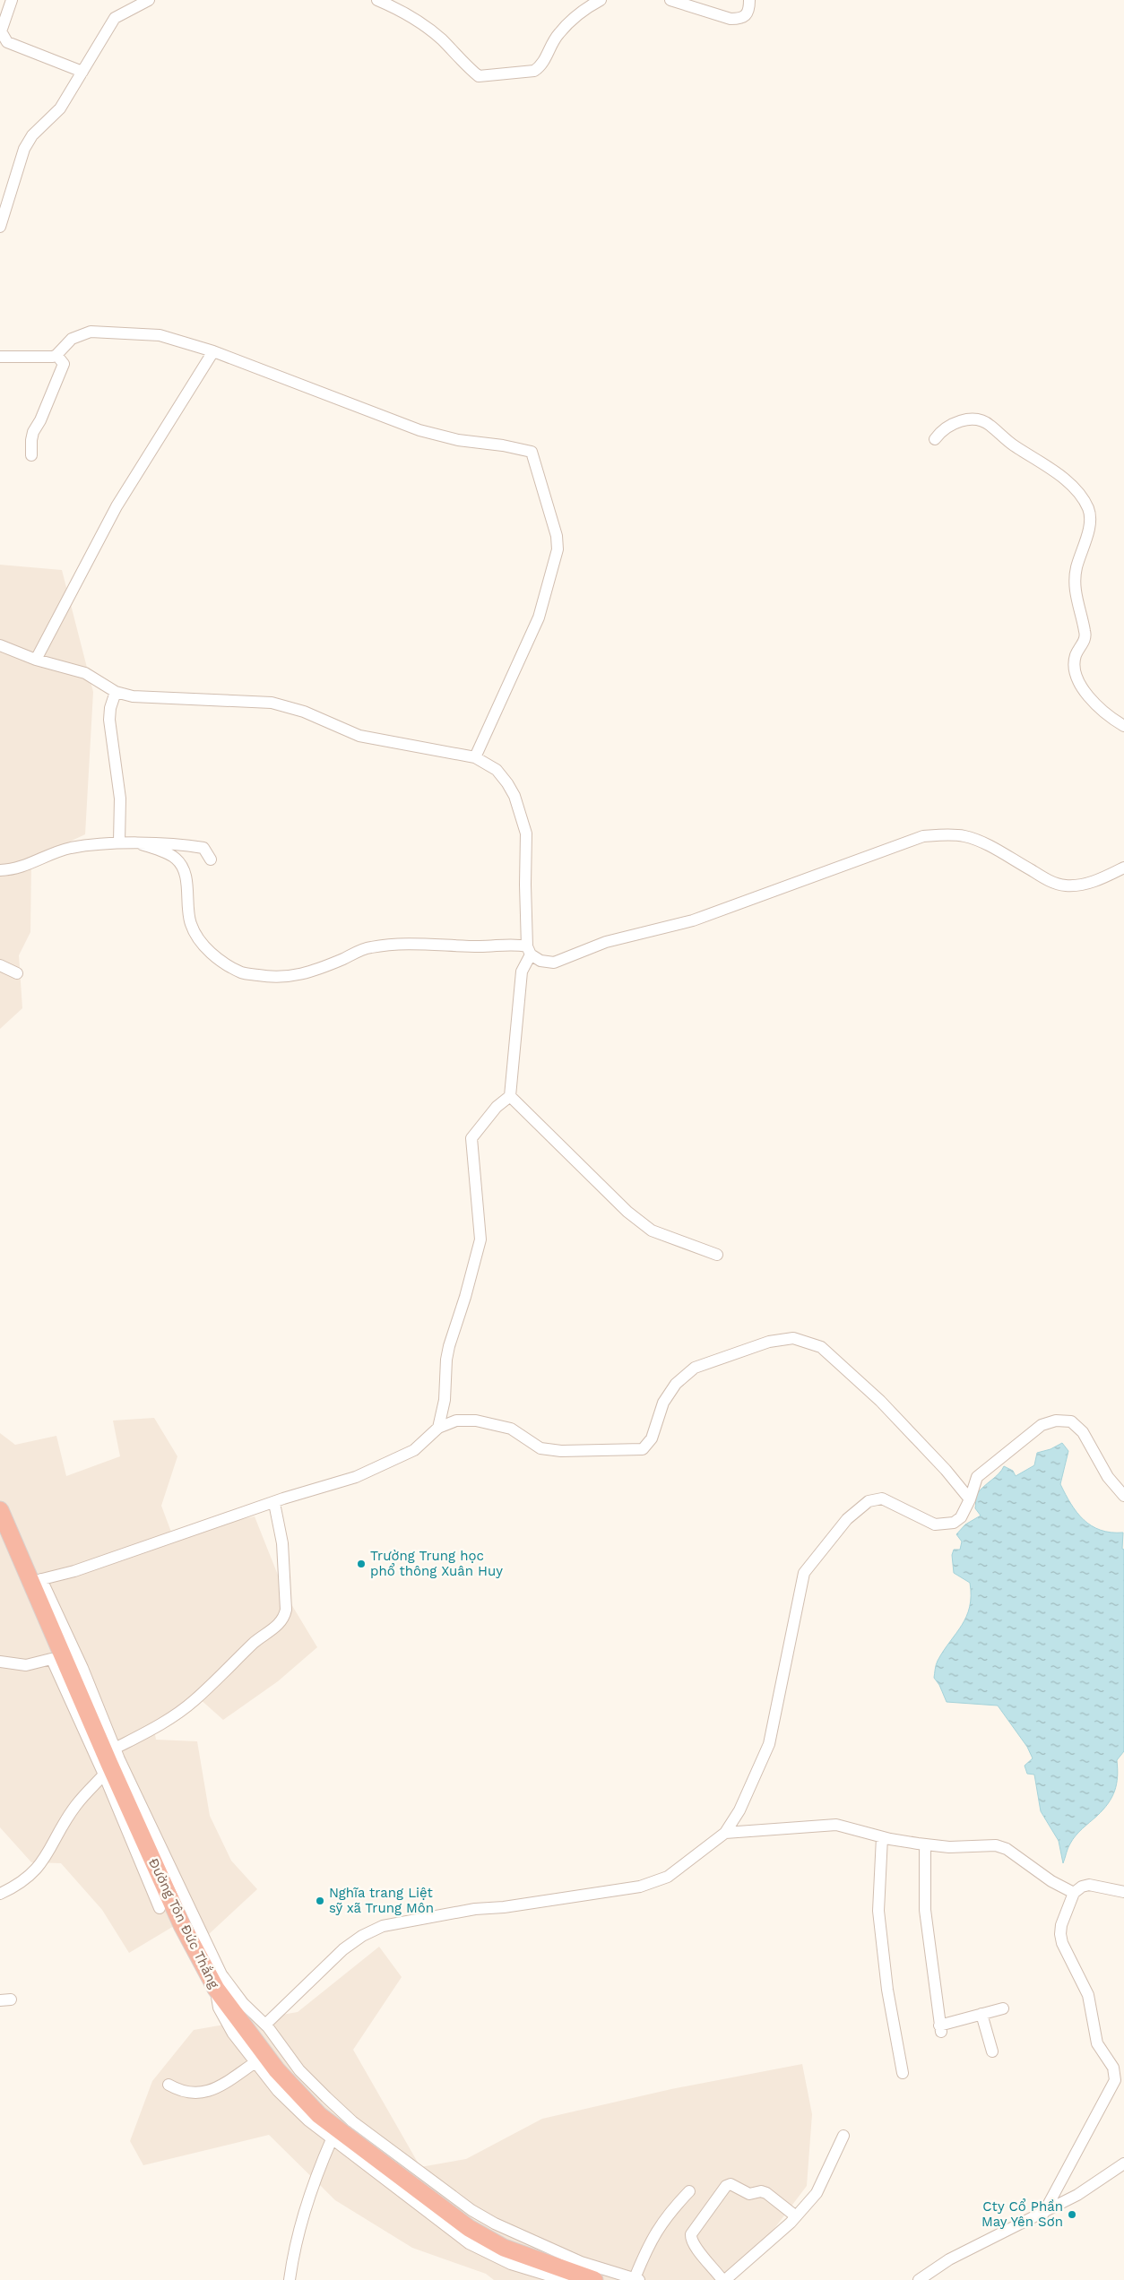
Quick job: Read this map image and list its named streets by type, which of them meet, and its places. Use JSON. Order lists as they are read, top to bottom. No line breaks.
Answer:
{"streets":{"highway":["Đường Tôn Đức Thắng"]},"places":["Trường Trung học phổ thông Xuân Huy","Nghĩa trang Liệt sỹ xã Trung Môn","Cty Cổ Phần May Yên Sơn"]}
